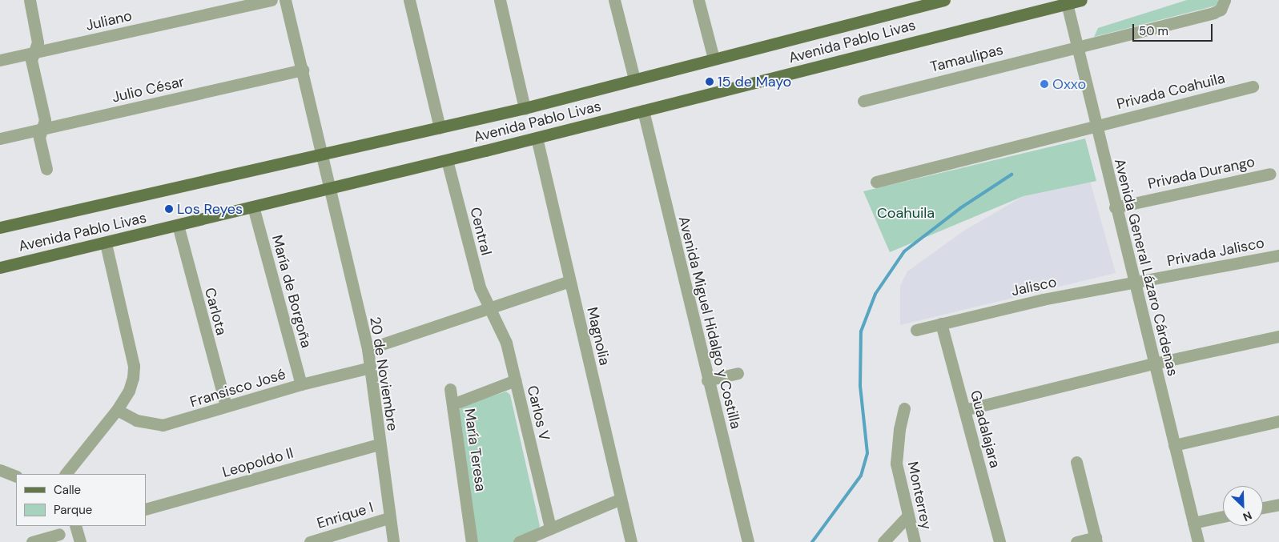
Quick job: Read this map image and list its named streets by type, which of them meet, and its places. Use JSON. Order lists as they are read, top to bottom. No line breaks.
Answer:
{"streets":{"main road":["Avenida Pablo Livas"],"street":["Juliano","Tamaulipas","Julio César","Privada Coahuila","Privada Durango","Central","Privada Jalisco","Avenida General Lázaro Cárdenas","Jalisco","María de Borgoña","Carlota","Avenida Miguel Hidalgo y Costilla","Magnolia","20 de Noviembre","Fransisco José","Carlos V","Guadalajara","María Teresa","Leopoldo II","Monterrey","Enrique I"]},"crossings":[["Avenida Pablo Livas","Central"],["Avenida Pablo Livas","Avenida General Lázaro Cárdenas"],["Avenida Pablo Livas","María de Borgoña"],["Avenida Pablo Livas","Carlota"],["Avenida Pablo Livas","Avenida Miguel Hidalgo y Costilla"],["Avenida Pablo Livas","Magnolia"],["Avenida Pablo Livas","20 de Noviembre"],["Tamaulipas","Avenida General Lázaro Cárdenas"],["Julio César","20 de Noviembre"],["Privada Coahuila","Avenida General Lázaro Cárdenas"],["Privada Durango","Avenida General Lázaro Cárdenas"],["Central","Carlos V"],["Privada Jalisco","Avenida General Lázaro Cárdenas"],["Privada Jalisco","Jalisco"],["Avenida General Lázaro Cárdenas","Jalisco"],["Jalisco","Guadalajara"],["María de Borgoña","Fransisco José"],["Carlota","Fransisco José"],["20 de Noviembre","Fransisco José"],["20 de Noviembre","Leopoldo II"],["20 de Noviembre","Enrique I"],["Carlos V","María Teresa"]],"parks":["Coahuila"],"places":["15 de Mayo","Oxxo","Los Reyes"],"legend":["Calle","Parque"],"scale_bar":"50 m","north":"bottom right"}
